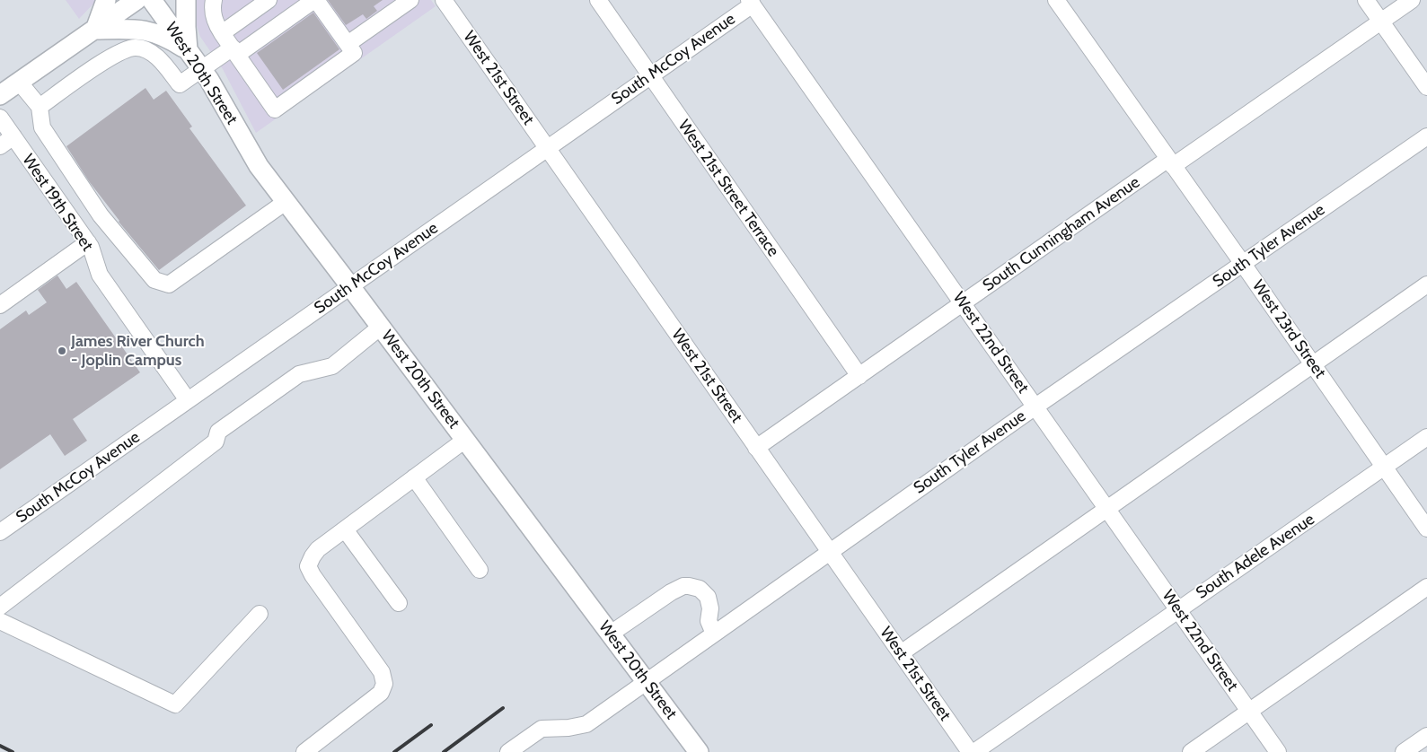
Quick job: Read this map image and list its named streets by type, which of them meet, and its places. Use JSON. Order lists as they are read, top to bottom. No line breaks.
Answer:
{"streets":{"main road":["West 20th Street"],"street":["South McCoy Avenue","West 21st Street","West 21st Street Terrace","West 19th Street","South Cunningham Avenue","South Tyler Avenue","West 23rd Street","West 22nd Street","South Adele Avenue"]},"crossings":[["South McCoy Avenue","West 20th Street"],["South McCoy Avenue","West 21st Street"],["South McCoy Avenue","West 21st Street Terrace"],["South McCoy Avenue","West 19th Street"],["South McCoy Avenue","West 22nd Street"],["West 20th Street","South Tyler Avenue"],["West 21st Street","South Cunningham Avenue"],["West 21st Street","South Tyler Avenue"],["West 21st Street Terrace","South Cunningham Avenue"],["South Cunningham Avenue","West 23rd Street"],["South Cunningham Avenue","West 22nd Street"],["South Tyler Avenue","West 23rd Street"],["South Tyler Avenue","West 22nd Street"],["West 23rd Street","South Adele Avenue"],["West 22nd Street","South Adele Avenue"]],"places":["James River Church - Joplin Campus"]}
